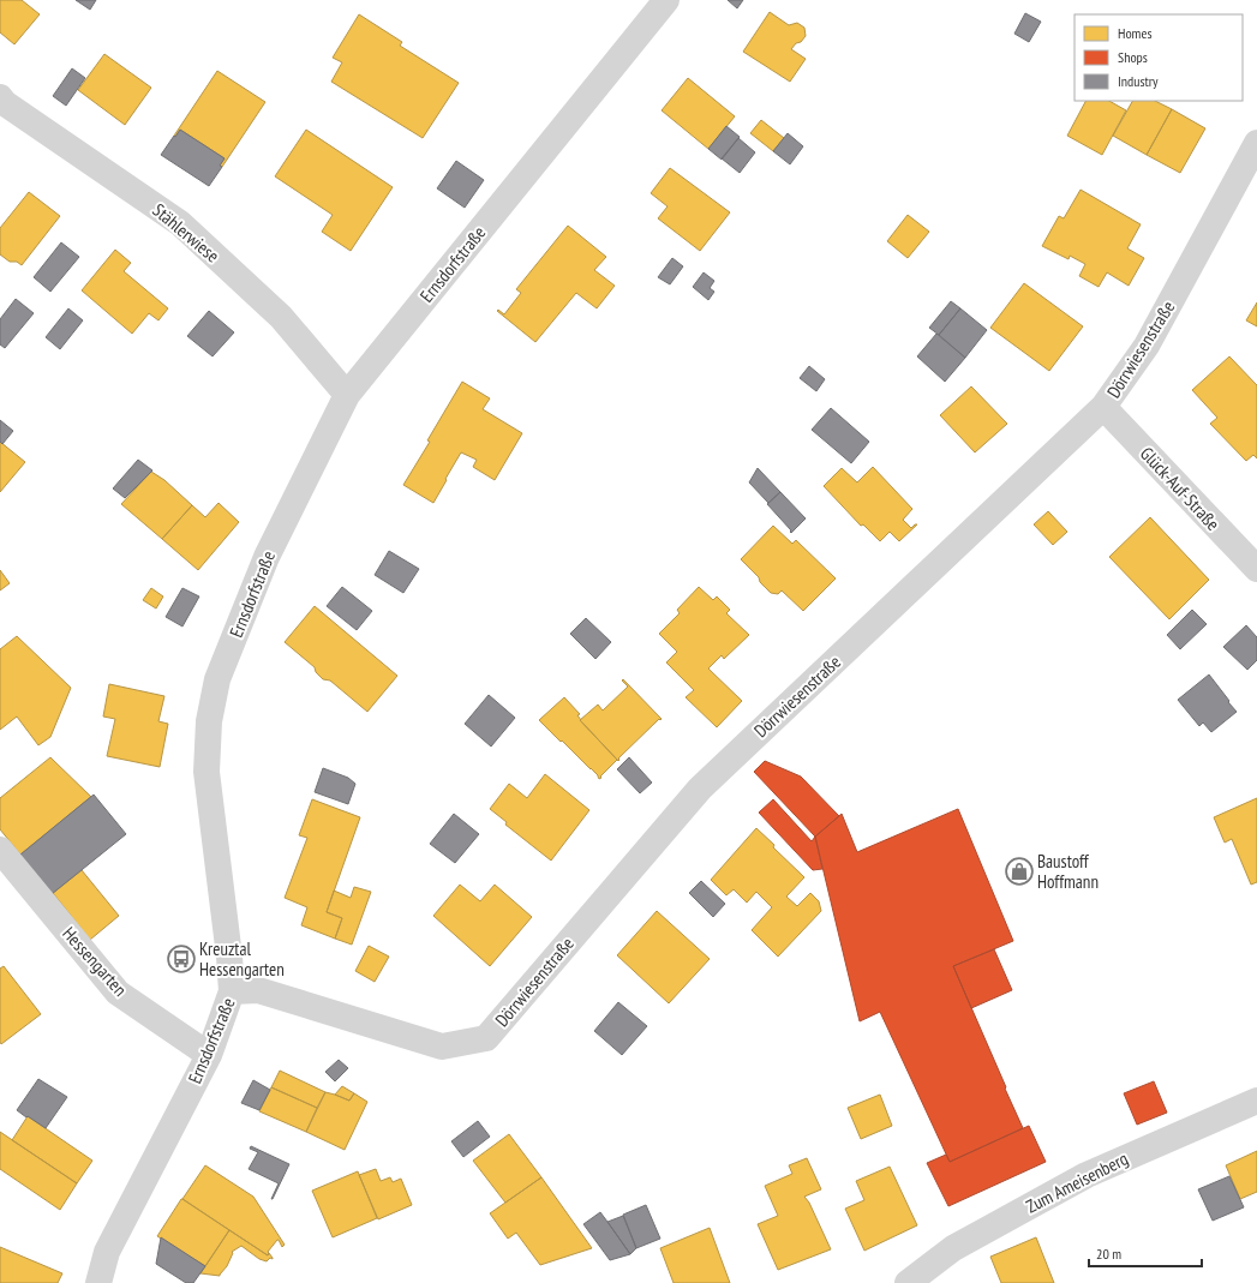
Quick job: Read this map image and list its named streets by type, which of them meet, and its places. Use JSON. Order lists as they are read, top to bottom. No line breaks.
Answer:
{"streets":{"street":["Stählerwiese","Ernsdorfstraße","Dörrwiesenstraße","Glück-Auf-Straße","Hessengarten","Zum Ameisenberg"]},"crossings":[["Stählerwiese","Ernsdorfstraße"],["Ernsdorfstraße","Dörrwiesenstraße"],["Ernsdorfstraße","Hessengarten"],["Dörrwiesenstraße","Glück-Auf-Straße"]],"places":{"shop":["Baustoff Hoffmann"],"bus stop":["Kreuztal Hessengarten"]},"legend":["Homes","Shops","Industry"],"scale_bar":"20 m"}
